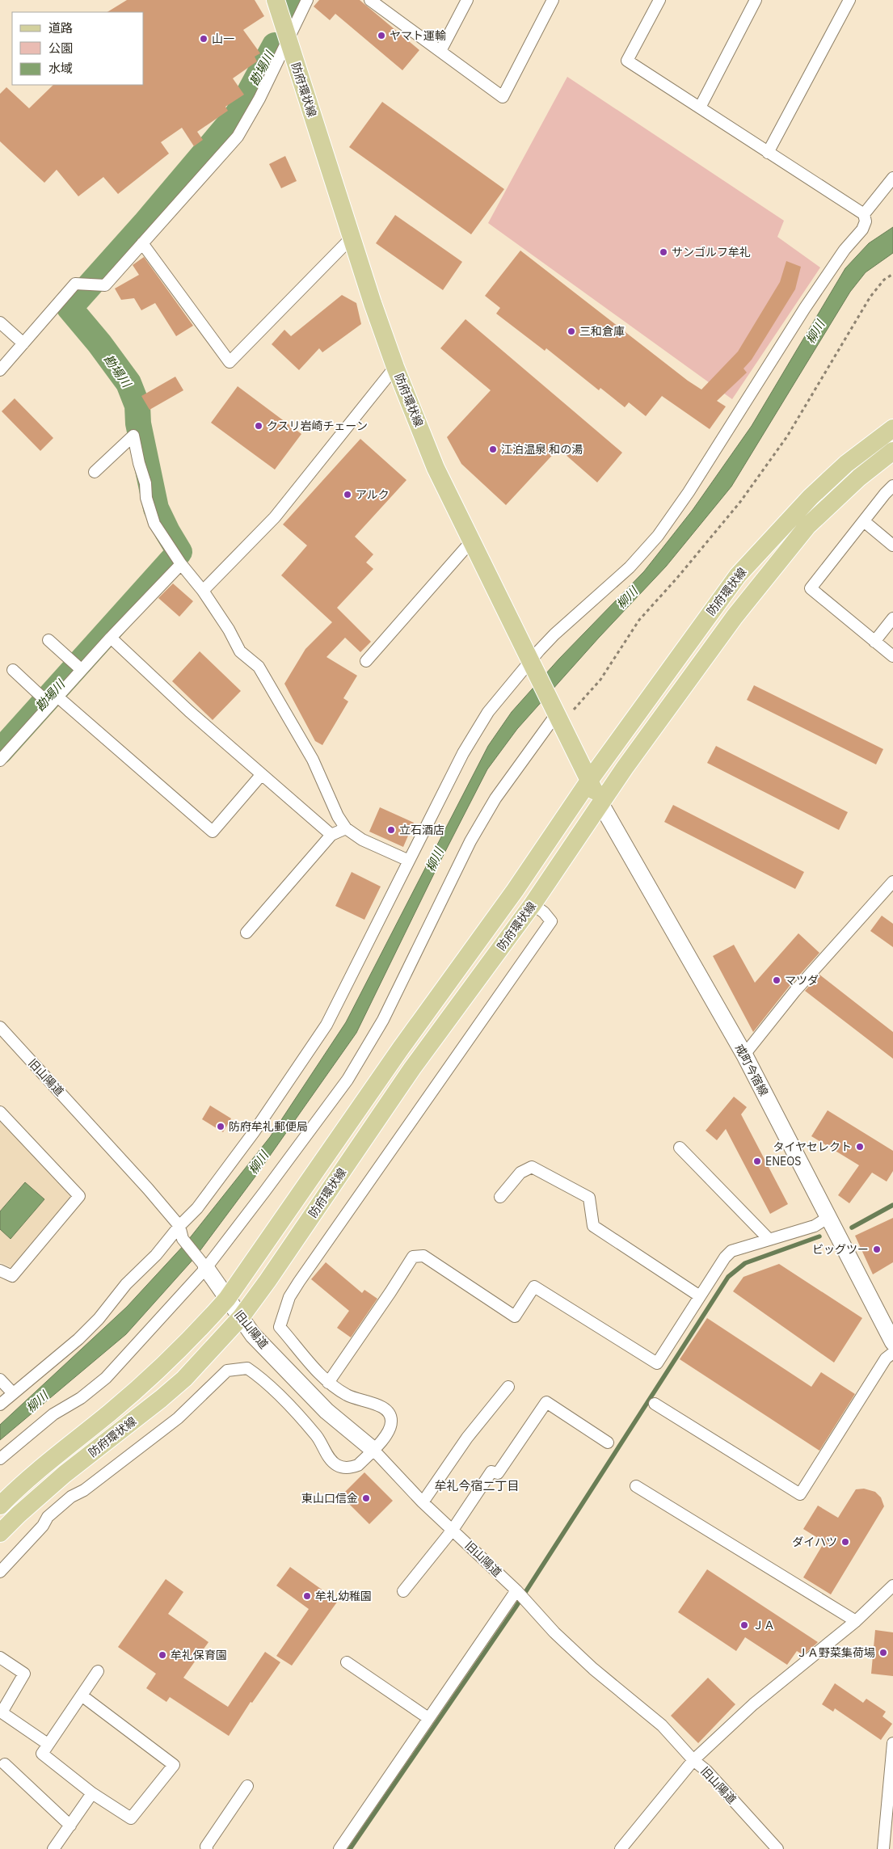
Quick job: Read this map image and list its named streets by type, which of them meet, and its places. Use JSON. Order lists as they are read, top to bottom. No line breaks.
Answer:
{"streets":{"main road":["防府環状線"],"street":["戒町今宿線","旧山陽道"]},"crossings":[["防府環状線","戒町今宿線"],["防府環状線","旧山陽道"]],"districts":["牟礼今宿二丁目"],"water":["勘場川","柳川"],"places":["ヤマト運輸","山一","サンゴルフ牟礼","三和倉庫","クスリ岩崎チェーン","江泊温泉 和の湯","アルク","立石酒店","マツダ","防府牟礼郵便局","タイヤセレクト","ENEOS","ビッグツー","東山口信金","ダイハツ","牟礼幼稚園","ＪＡ","ＪＡ野菜集荷場","牟礼保育園"],"legend":["道路","公園","水域"]}
